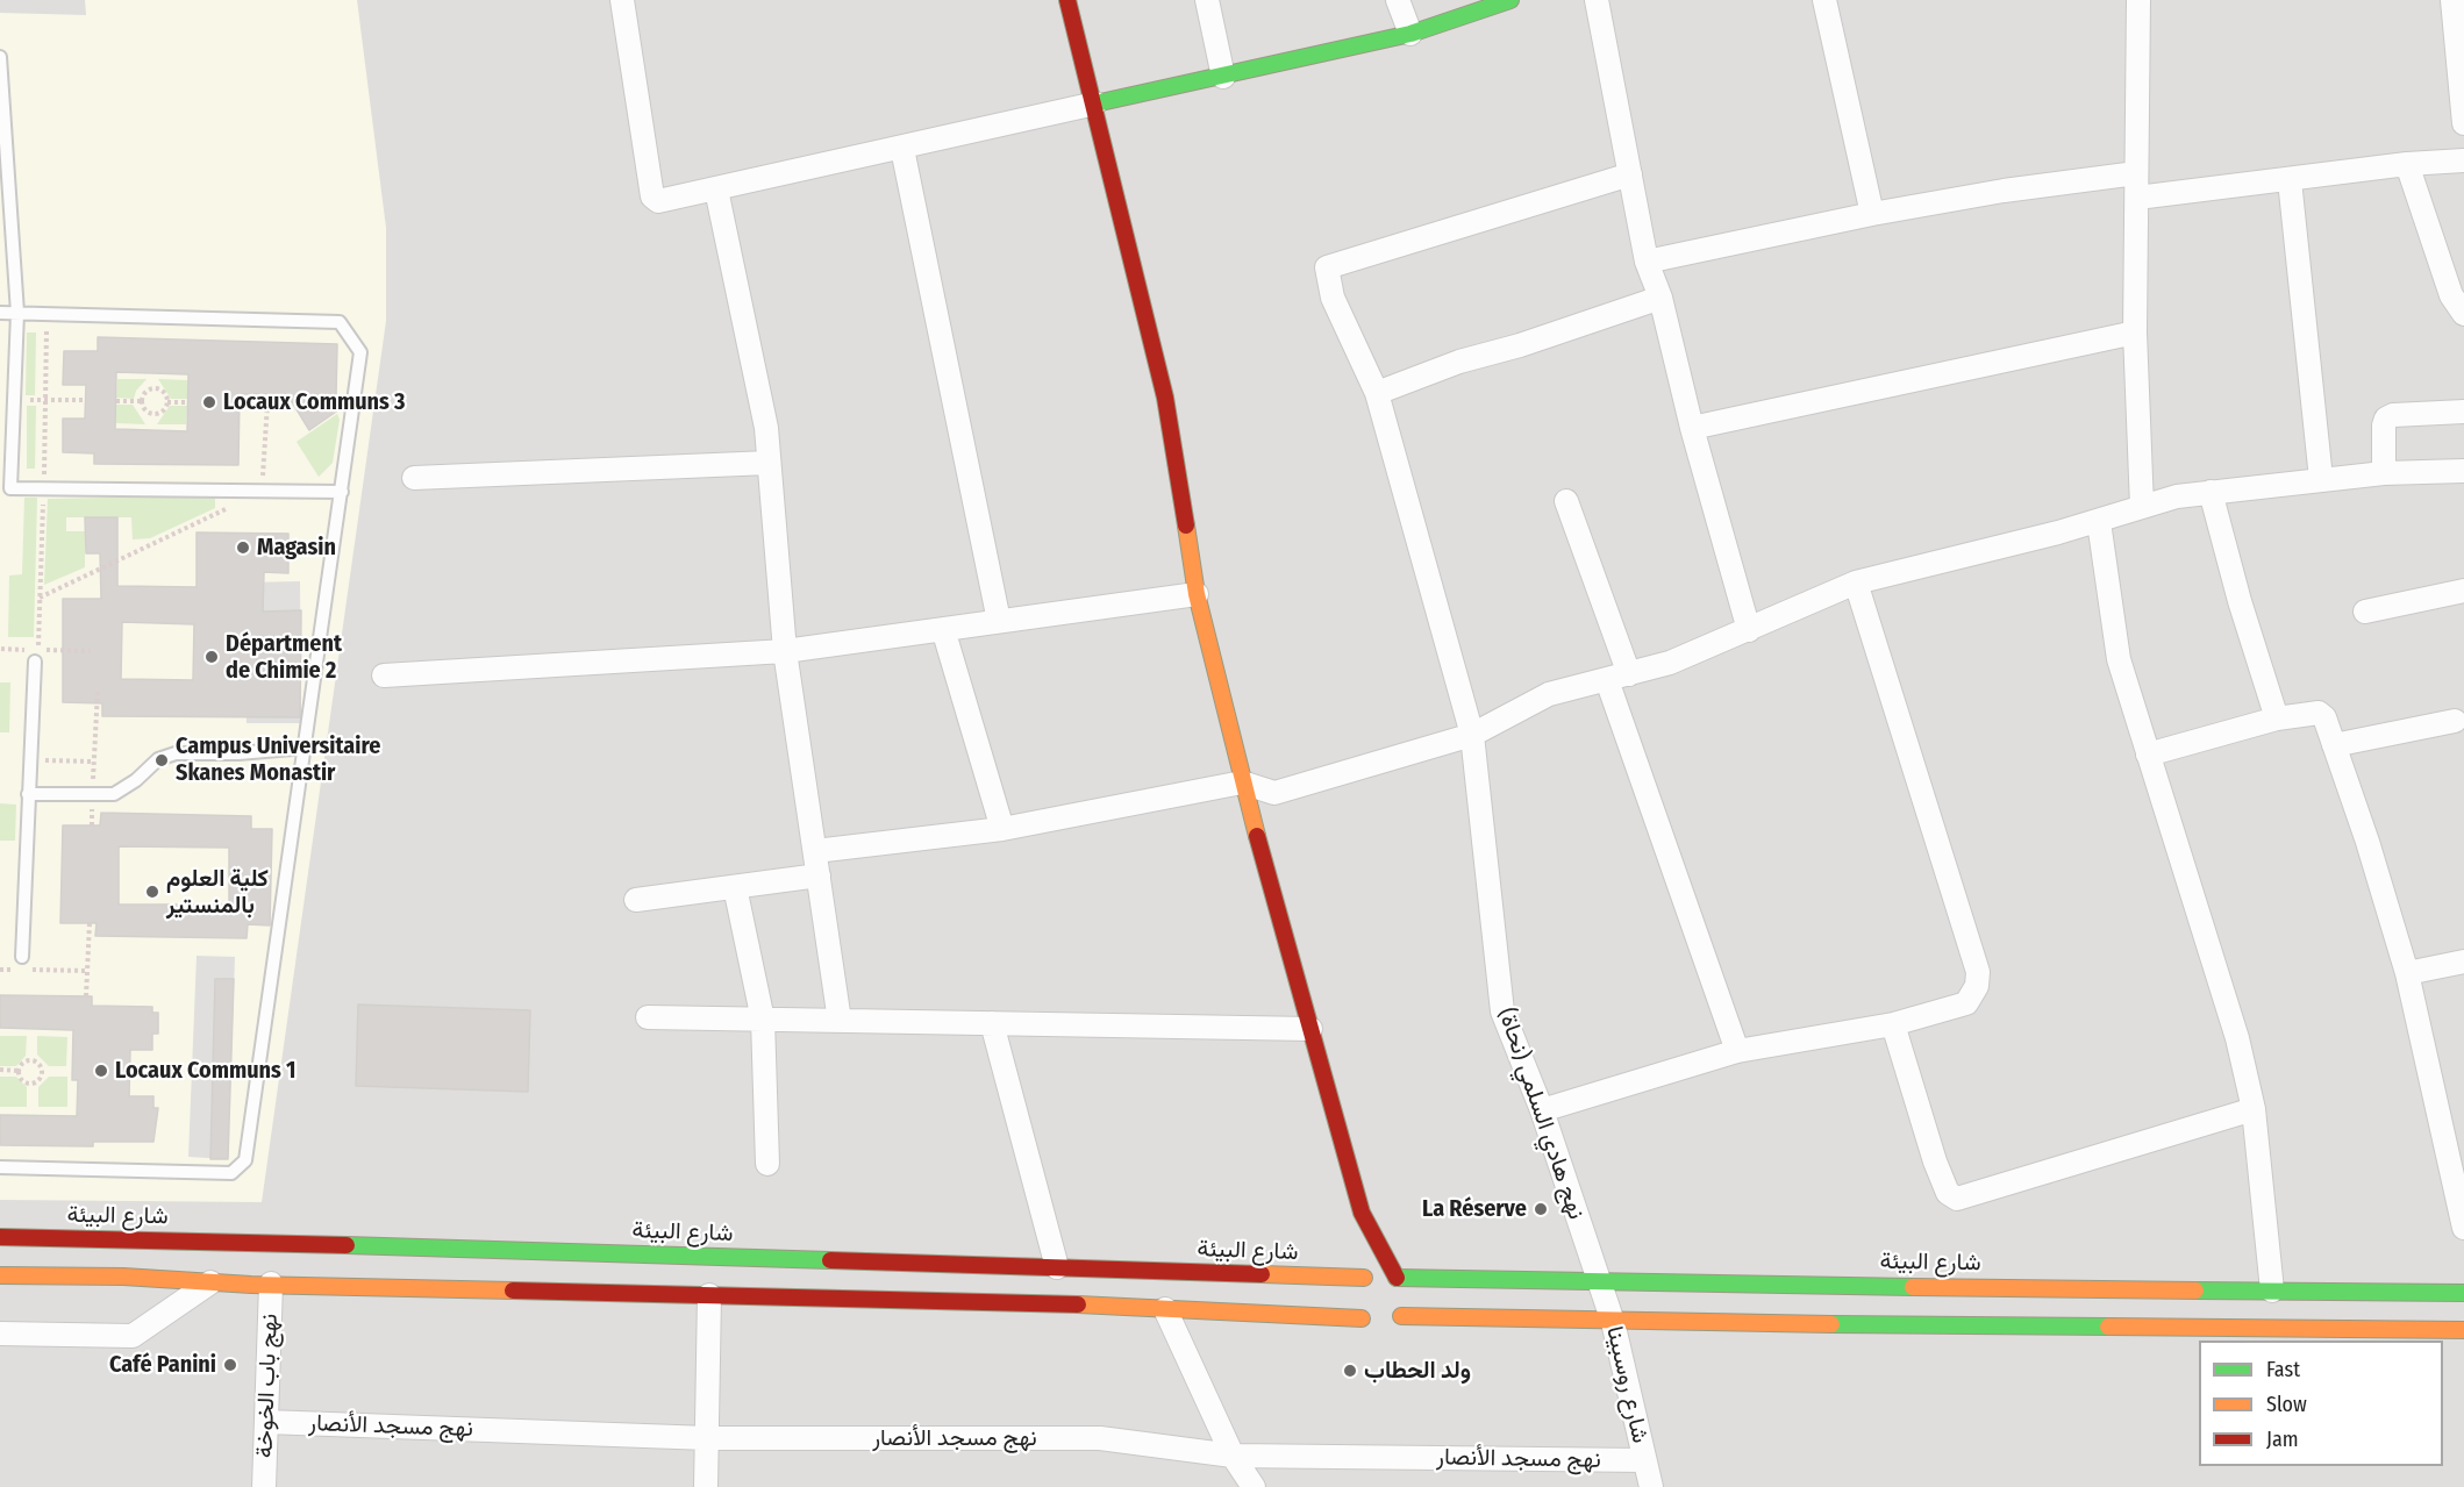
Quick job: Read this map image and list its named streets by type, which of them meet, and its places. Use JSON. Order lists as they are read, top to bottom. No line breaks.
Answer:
{"streets":{"main road":["شارع البيئة"],"street":["نهج هادي السلمي (نحاة)","شارع روسبينا","نهج باب الخوخة","نهج مسجد الأنصار"]},"crossings":[["نهج هادي السلمي (نحاة)","شارع البيئة"],["نهج هادي السلمي (نحاة)","شارع روسبينا"],["شارع البيئة","شارع روسبينا"],["شارع البيئة","نهج باب الخوخة"],["شارع روسبينا","نهج مسجد الأنصار"],["نهج باب الخوخة","نهج مسجد الأنصار"]],"places":["Locaux Communs 3","Magasin","Départment de Chimie 2","Campus Universitaire Skanes Monastir","كلية العلوم بالمنستير","Locaux Communs 1","La Réserve","Café Panini","ولد الحطاب"],"legend":["Fast","Slow","Jam"]}
